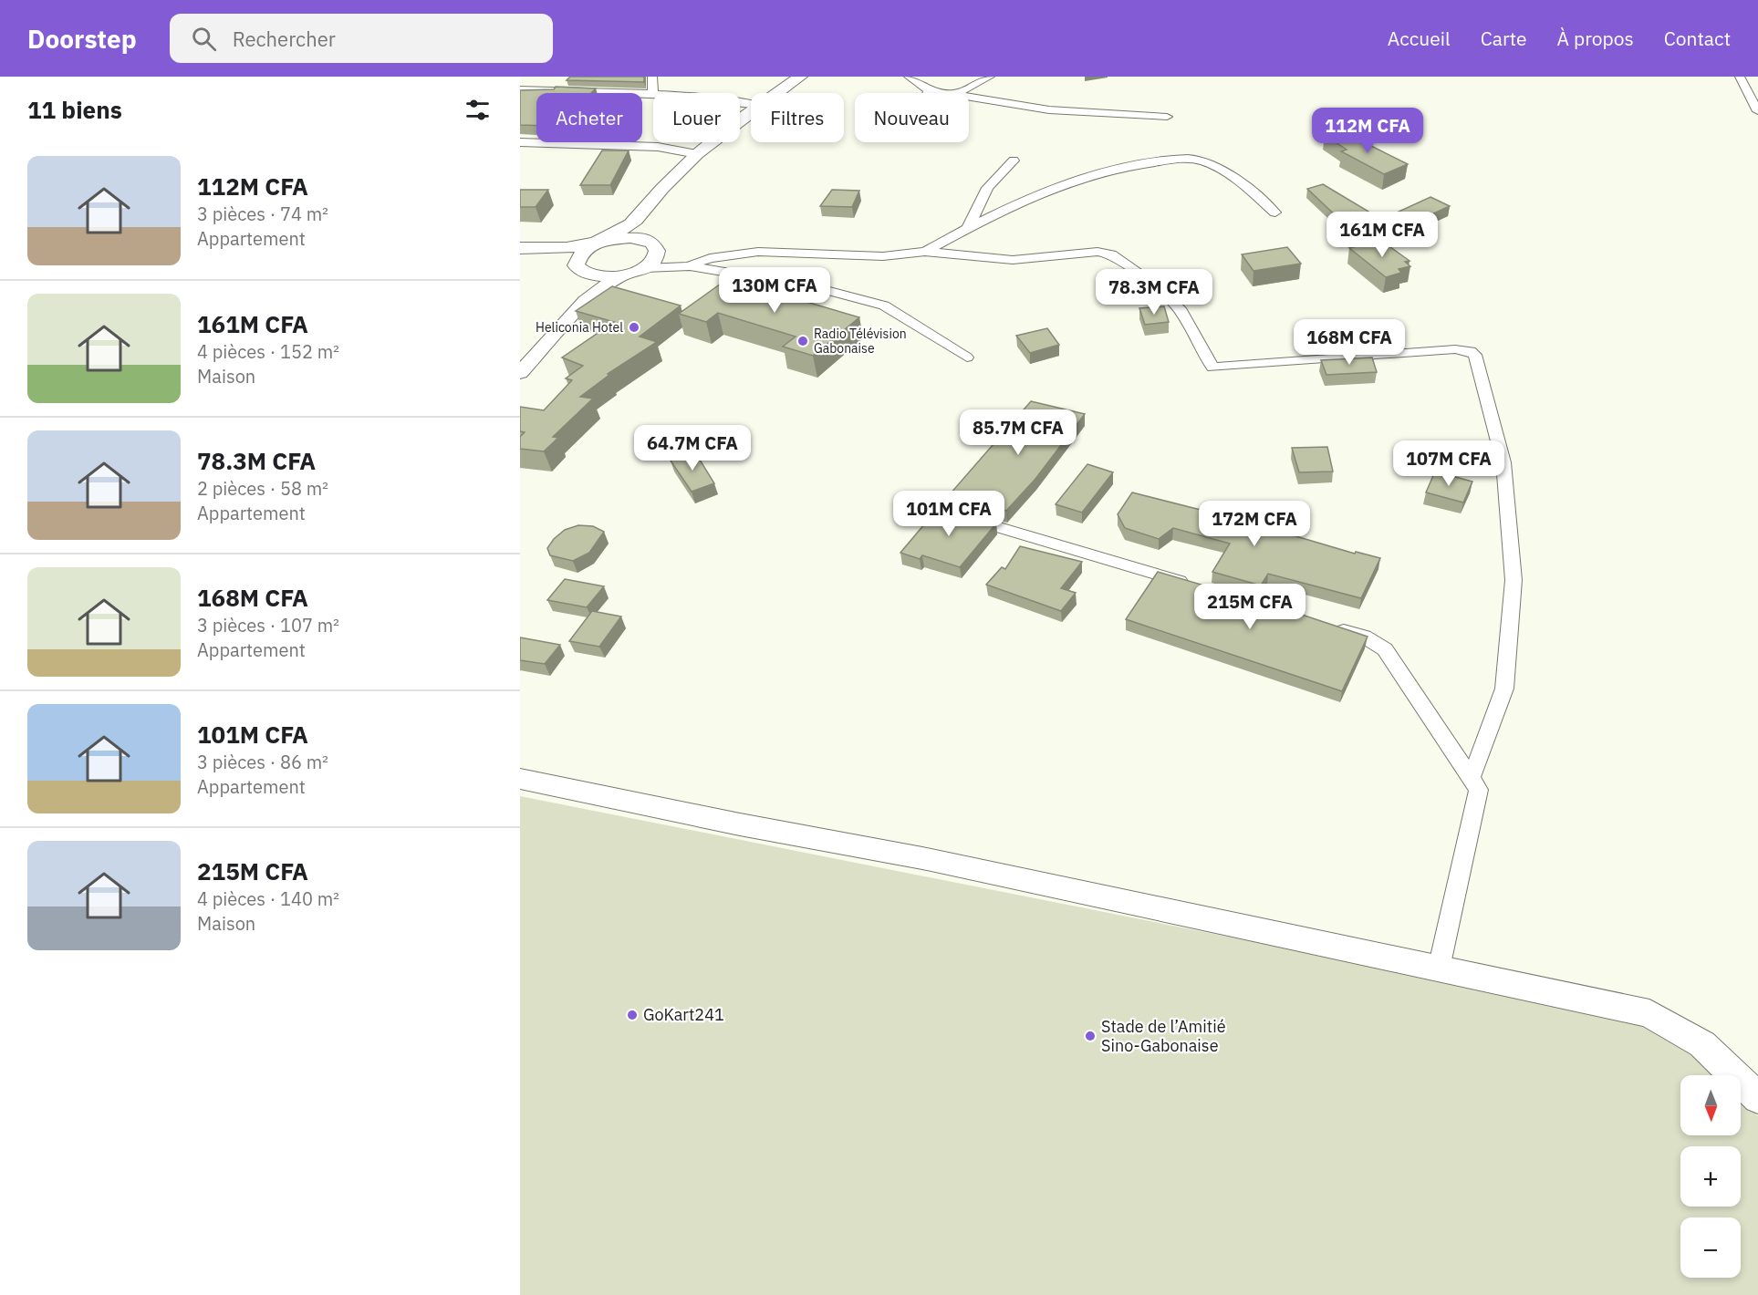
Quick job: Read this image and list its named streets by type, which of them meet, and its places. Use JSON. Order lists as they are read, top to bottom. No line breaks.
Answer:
{"places":["Heliconia Hotel","Radio Télévision Gabonaise","GoKart241","Stade de l’Amitié Sino-Gabonaise"],"north":"bottom","page":{"header":"Doorstep","search":"Rechercher","nav":["Accueil","Carte","À propos","Contact"],"heading":"11 biens","chip":["Acheter","Louer","Filtres","Nouveau"],"price":["112M CFA","161M CFA","130M CFA","78.3M CFA","168M CFA","85.7M CFA","64.7M CFA","107M CFA","101M CFA","172M CFA","215M CFA"],"list":[{"name":"112M CFA","note":"3 pièces · 74 m² · Appartement"},{"name":"161M CFA","note":"4 pièces · 152 m² · Maison"},{"name":"78.3M CFA","note":"2 pièces · 58 m² · Appartement"},{"name":"168M CFA","note":"3 pièces · 107 m² · Appartement"},{"name":"101M CFA","note":"3 pièces · 86 m² · Appartement"},{"name":"215M CFA","note":"4 pièces · 140 m² · Maison"}],"map_buttons":["+","−"]}}
